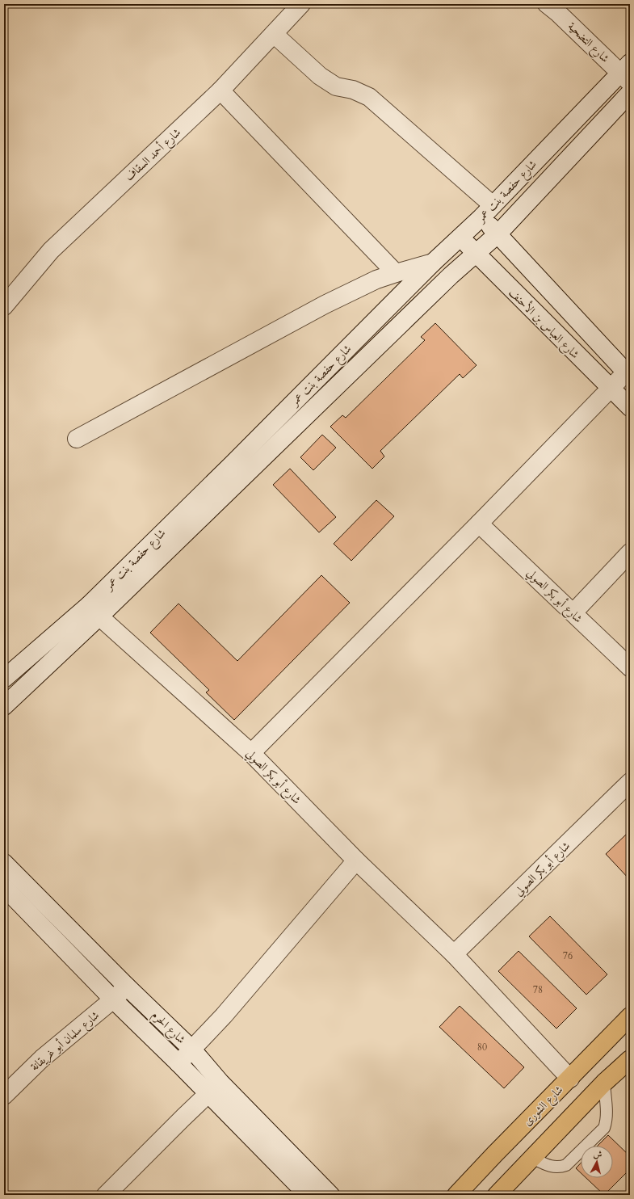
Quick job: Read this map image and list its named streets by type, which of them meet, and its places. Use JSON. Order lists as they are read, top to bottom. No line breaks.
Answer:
{"streets":{"main road":["شارع الشورى"],"street":["شارع التضحية","شارع أحمد السقاف","شارع حفصة بنت عمر","شارع العباس بن الأحنف","شارع أبو بكر الصولي","شارع الحرم","شارع سلمان أبو غريقانة"]},"crossings":[["شارع التضحية","شارع حفصة بنت عمر"],["شارع حفصة بنت عمر","شارع العباس بن الأحنف"],["شارع حفصة بنت عمر","شارع أبو بكر الصولي"],["شارع أبو بكر الصولي","شارع الشورى"],["شارع الحرم","شارع سلمان أبو غريقانة"]],"house_numbers":["76","78","80"],"north":"top"}
